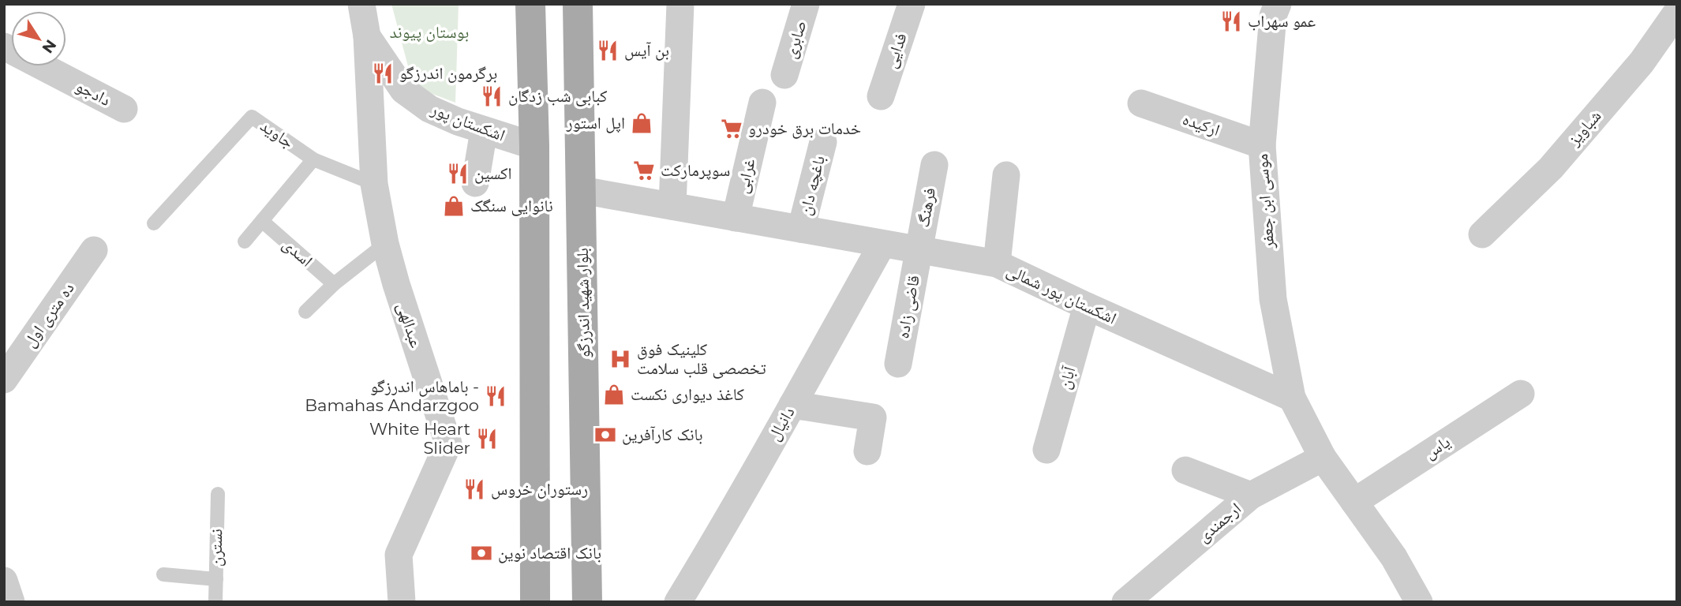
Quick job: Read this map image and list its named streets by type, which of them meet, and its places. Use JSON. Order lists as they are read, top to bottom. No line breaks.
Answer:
{"streets":{"main road":["بلوار شهید اندرزگو"],"street":["صابری","فدایی","دادجو","اشکستان پور","ارکیده","شباویز","غرابی","باغچه دان","موسی ابن جعفر","فرهنگ","اشکستان پور شمالی","قاضی زاده","ده متری اول","عبدالهی","آبان","دانیال","یاس","ارجمندی"],"lane":["جاوید","اسدی","نسترن"]},"crossings":[["اشکستان پور","عبدالهی"],["ارکیده","موسی ابن جعفر"],["جاوید","عبدالهی"],["غرابی","اشکستان پور شمالی"],["باغچه دان","اشکستان پور شمالی"],["موسی ابن جعفر","اشکستان پور شمالی"],["فرهنگ","اشکستان پور شمالی"],["فرهنگ","قاضی زاده"],["اشکستان پور شمالی","بلوار شهید اندرزگو"],["اشکستان پور شمالی","قاضی زاده"],["اشکستان پور شمالی","آبان"],["اشکستان پور شمالی","دانیال"]],"parks":["بوستان پیوند"],"places":{"restaurant":["عمو سهراب","بن آیس","برگرمون اندرزگو","کبابی شب زدگان","اکسین","باماهاس اندرزگو - Bamahas Andarzgoo","White Heart Slider","رستوران خروس"],"shop":["اپل استور","نانوایی سنگک","کاغذ دیواری نکست"],"supermarket":["خدمات برق خودرو","سوپرمارکت"],"hospital":["کلینیک فوق تخصصی قلب سلامت"],"bank":["بانک کارآفرین","بانک اقتصاد نوین"]},"north":"bottom right"}
